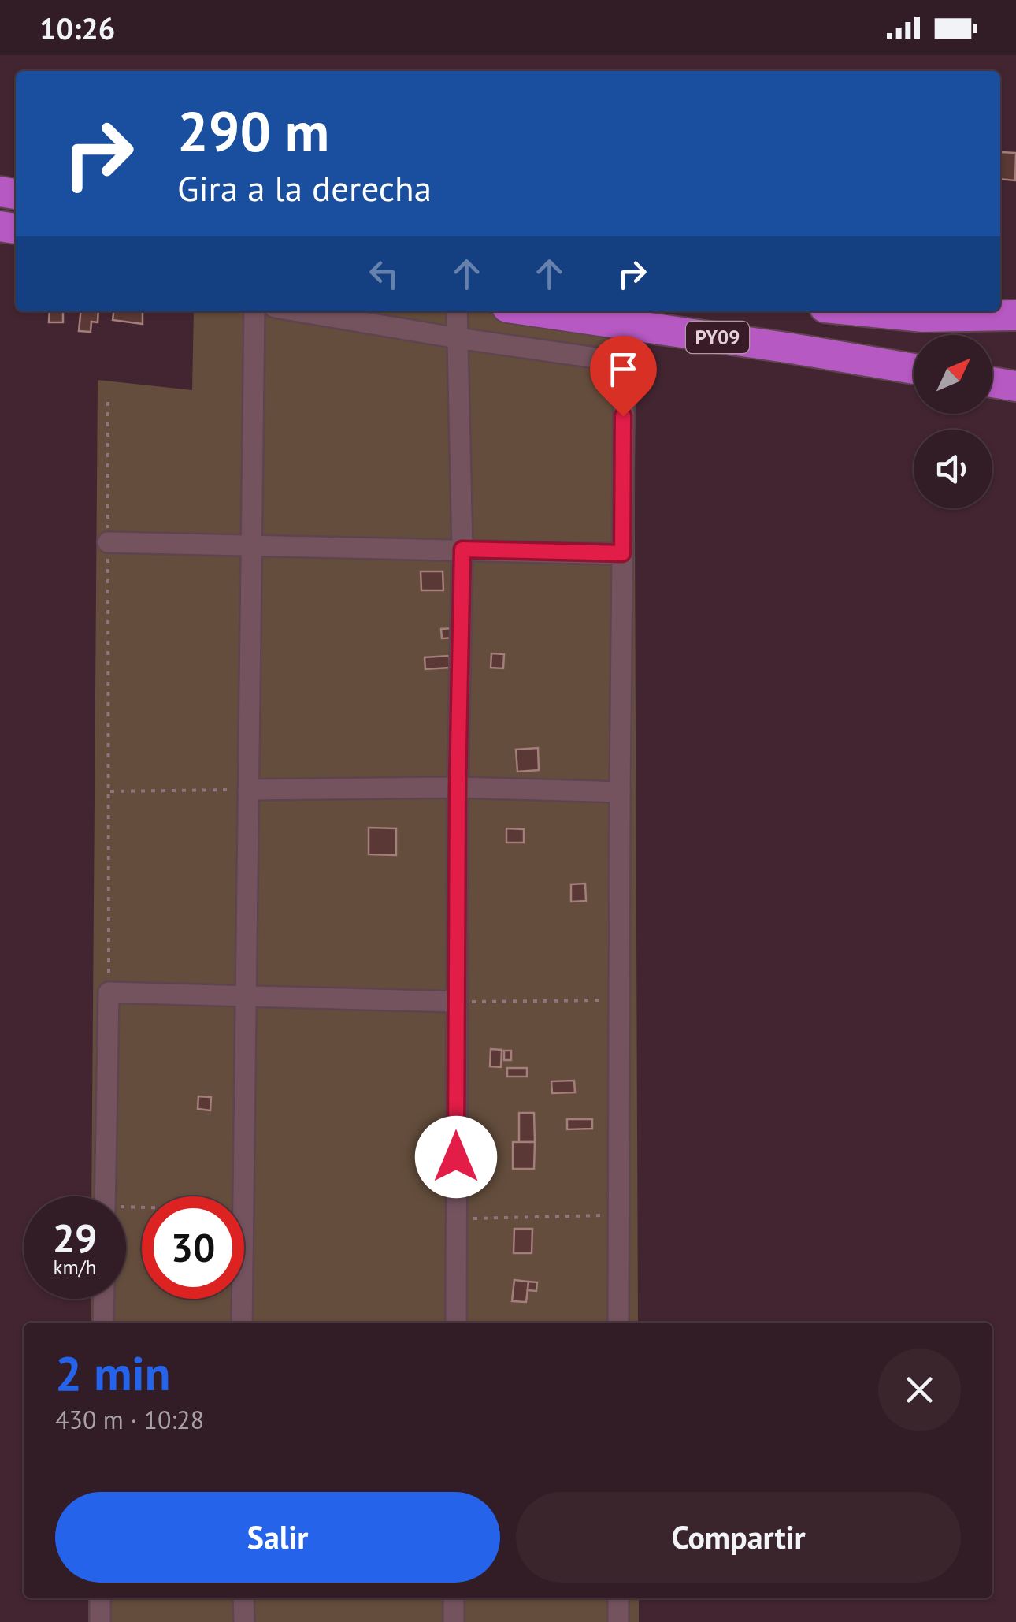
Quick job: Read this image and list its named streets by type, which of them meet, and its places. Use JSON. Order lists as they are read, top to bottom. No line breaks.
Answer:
{"streets":{"highway":["PY09"]},"north":"top right","page":{"status":"10:26","turn":["290 m","Gira a la derecha"],"speed":"29 km/h","limit":"30","heading":["2 min","430 m · 10:28"],"buttons":["Salir","Compartir"]}}
